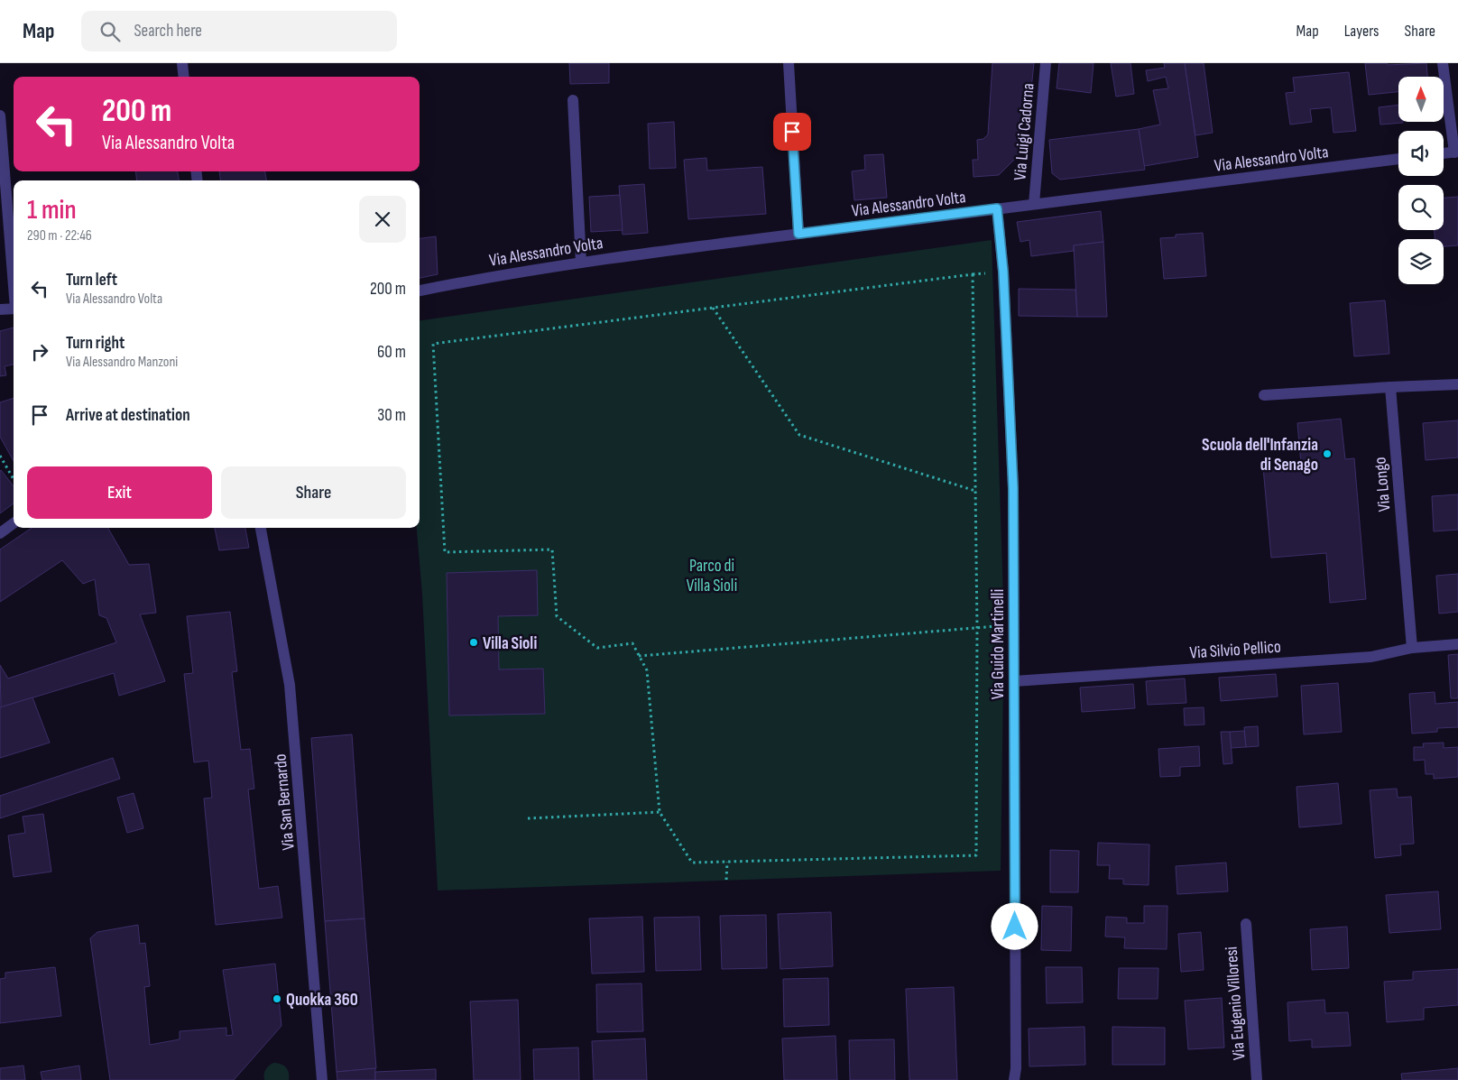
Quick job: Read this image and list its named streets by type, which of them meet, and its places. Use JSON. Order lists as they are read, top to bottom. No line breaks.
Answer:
{"streets":{"street":["Via Luigi Cadorna","Via Alessandro Volta","Via Longo","Via Guido Martinelli","Via Silvio Pellico","Via San Bernardo","Via Eugenio Villoresi"]},"crossings":[["Via Luigi Cadorna","Via Alessandro Volta"],["Via Alessandro Volta","Via Guido Martinelli"],["Via Longo","Via Silvio Pellico"],["Via Guido Martinelli","Via Silvio Pellico"]],"parks":["Parco di Villa Sioli"],"places":["Scuola dell'Infanzia di Senago","Villa Sioli","Quokka 360"],"north":"top","page":{"header":"Map","search":"Search here","nav":["Map","Layers","Share"],"turn":["200 m","Via Alessandro Volta"],"heading":["1 min","290 m · 22:46"],"list":[{"name":"Turn left","note":"Via Alessandro Volta","value":"200 m"},{"name":"Turn right","note":"Via Alessandro Manzoni","value":"60 m"},{"name":"Arrive at destination","value":"30 m"}],"buttons":["Exit","Share"]}}
